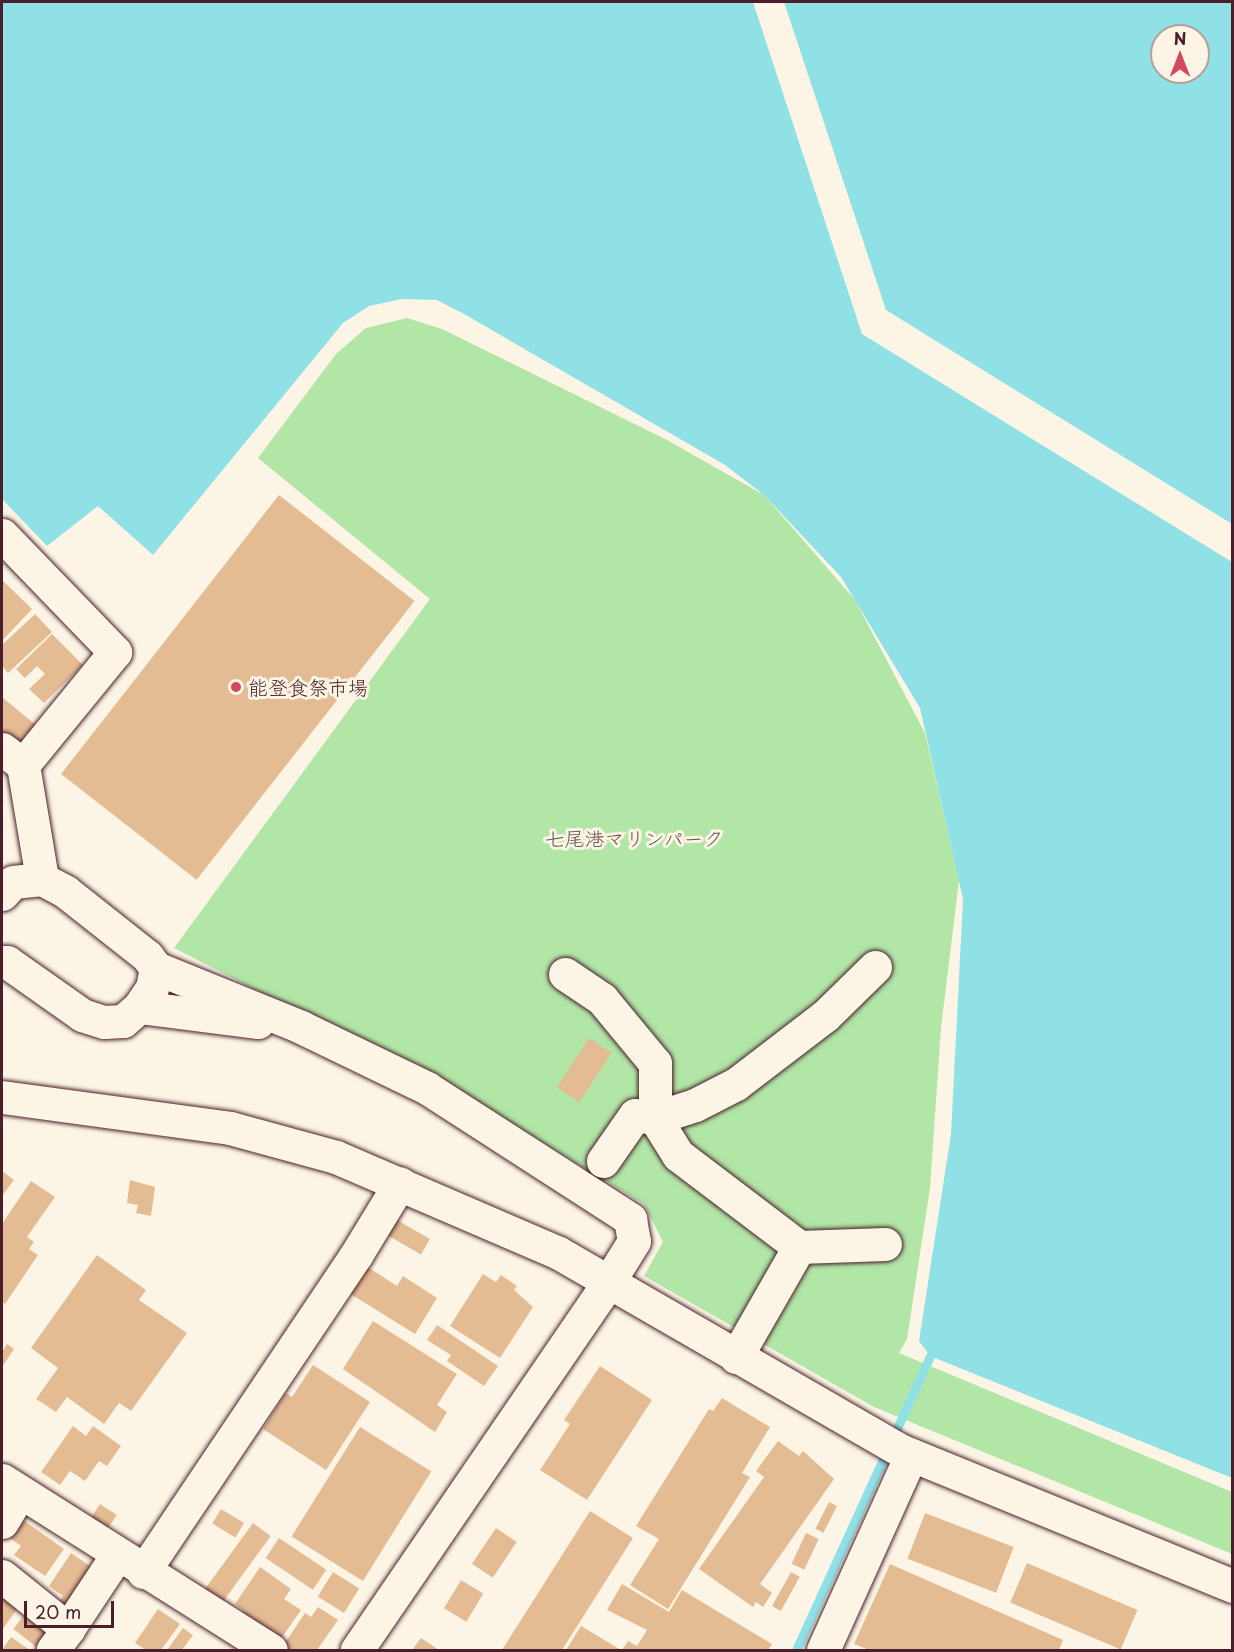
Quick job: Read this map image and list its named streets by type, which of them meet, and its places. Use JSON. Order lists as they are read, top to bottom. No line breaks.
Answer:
{"parks":["七尾港マリンパーク"],"places":["能登食祭市場"],"scale_bar":"20 m","north":"top"}
